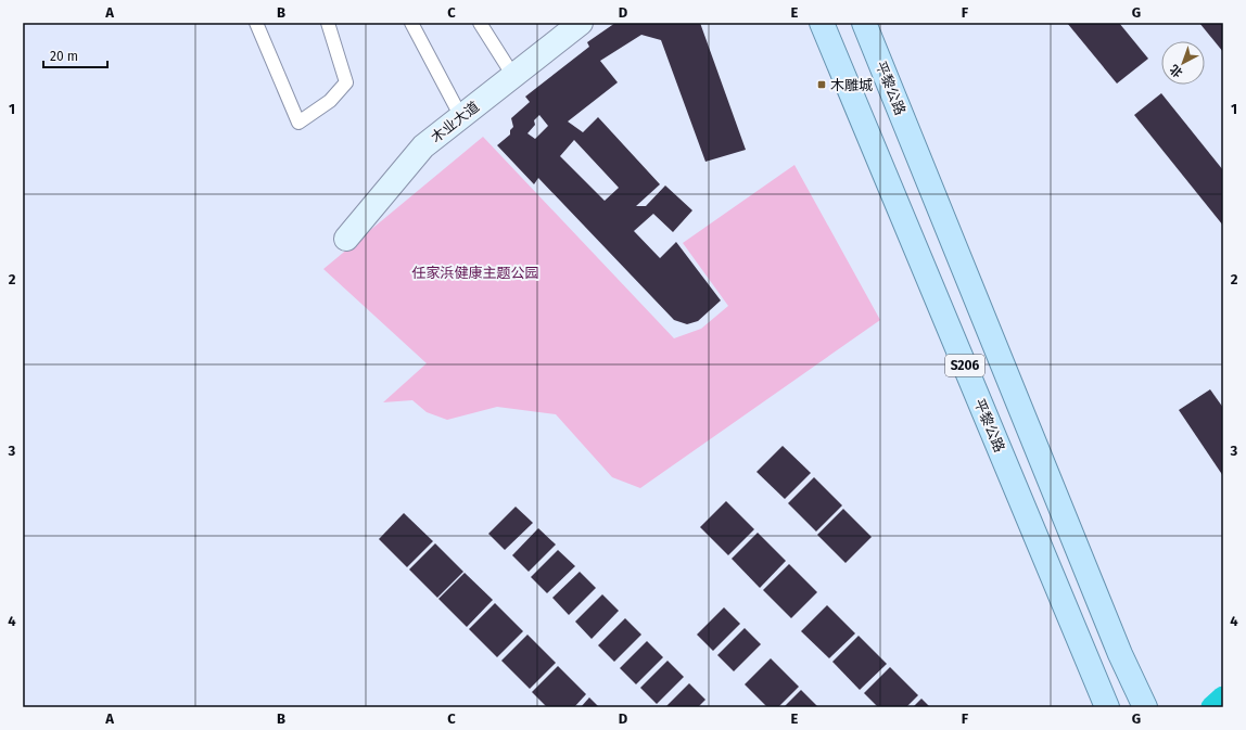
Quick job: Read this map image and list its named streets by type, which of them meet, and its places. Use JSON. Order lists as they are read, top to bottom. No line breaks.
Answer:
{"streets":{"main road":["平黎公路","木业大道","S206"]},"parks":["任家浜健康主题公园"],"places":{"transit":["木雕城"]},"scale_bar":"20 m","north":"bottom left","grid":{"columns":["A","B","C","D","E","F","G"],"rows":["1","2","3","4"]}}
